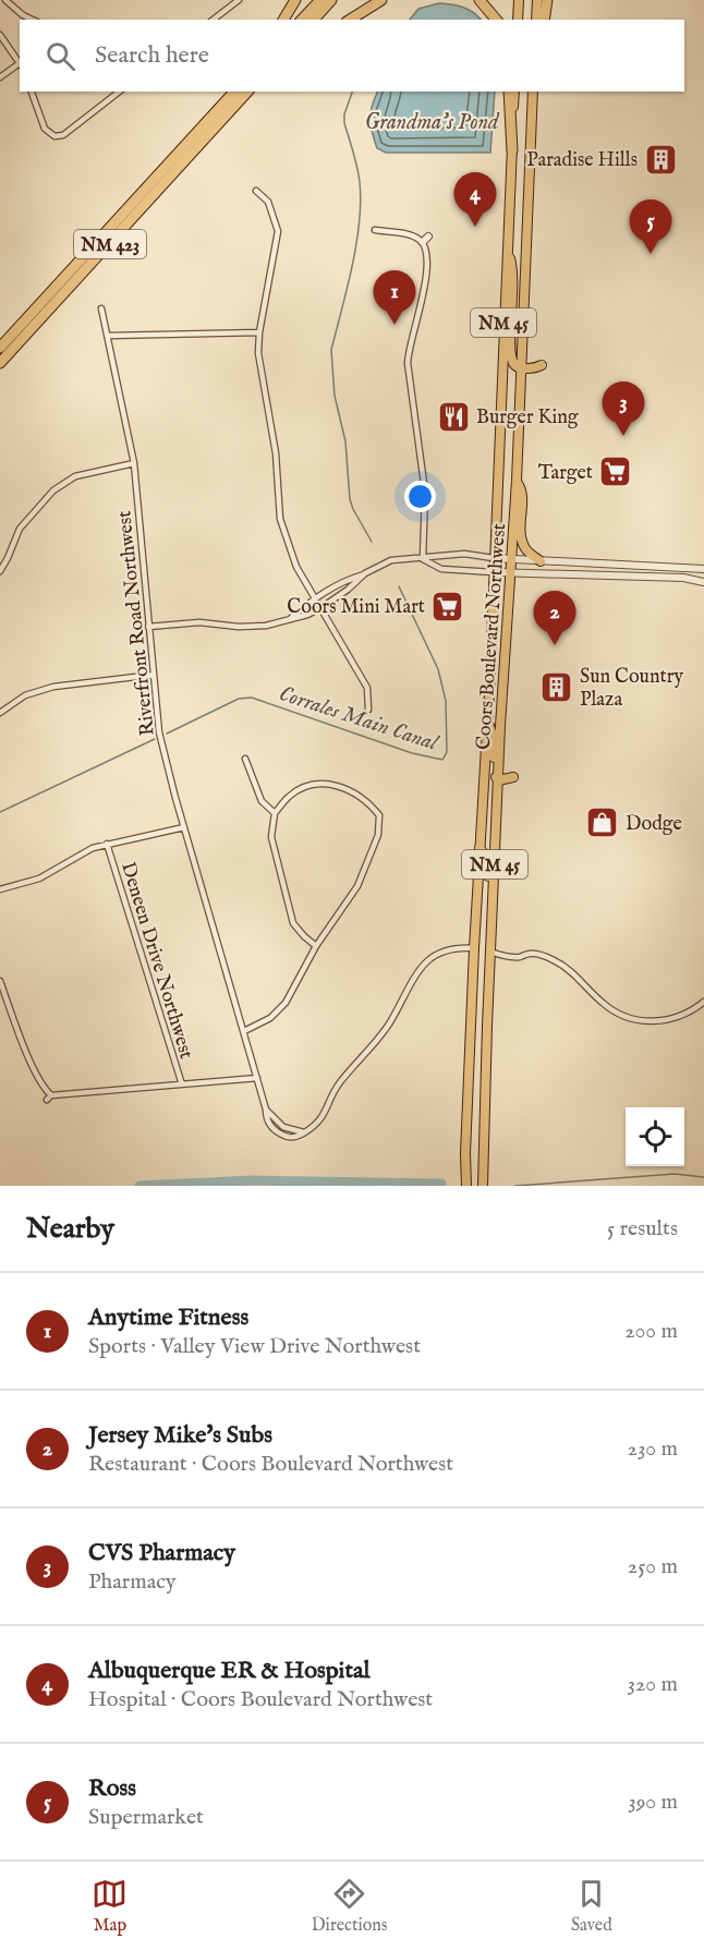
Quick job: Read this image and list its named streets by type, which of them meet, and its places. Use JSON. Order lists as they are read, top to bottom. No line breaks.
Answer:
{"streets":{"highway":["NM 423"],"main road":["NM 45","Coors Boulevard Northwest"],"street":["Riverfront Road Northwest","Deneen Drive Northwest"]},"water":["Grandma's Pond","Corrales Main Canal"],"places":{"building":["Paradise Hills","Sun Country Plaza"],"restaurant":["Burger King"],"supermarket":["Target","Coors Mini Mart"],"shop":["Dodge"]},"page":{"search":"Search here","pins":["4","5","1","3","2"],"heading":["Nearby","5 results"],"list":[{"mark":"1","name":"Anytime Fitness","note":"Sports · Valley View Drive Northwest","value":"200 m"},{"mark":"2","name":"Jersey Mike's Subs","note":"Restaurant · Coors Boulevard Northwest","value":"230 m"},{"mark":"3","name":"CVS Pharmacy","note":"Pharmacy","value":"250 m"},{"mark":"4","name":"Albuquerque ER & Hospital","note":"Hospital · Coors Boulevard Northwest","value":"320 m"},{"mark":"5","name":"Ross","note":"Supermarket","value":"390 m"}],"nav":["Map","Directions","Saved"]}}
